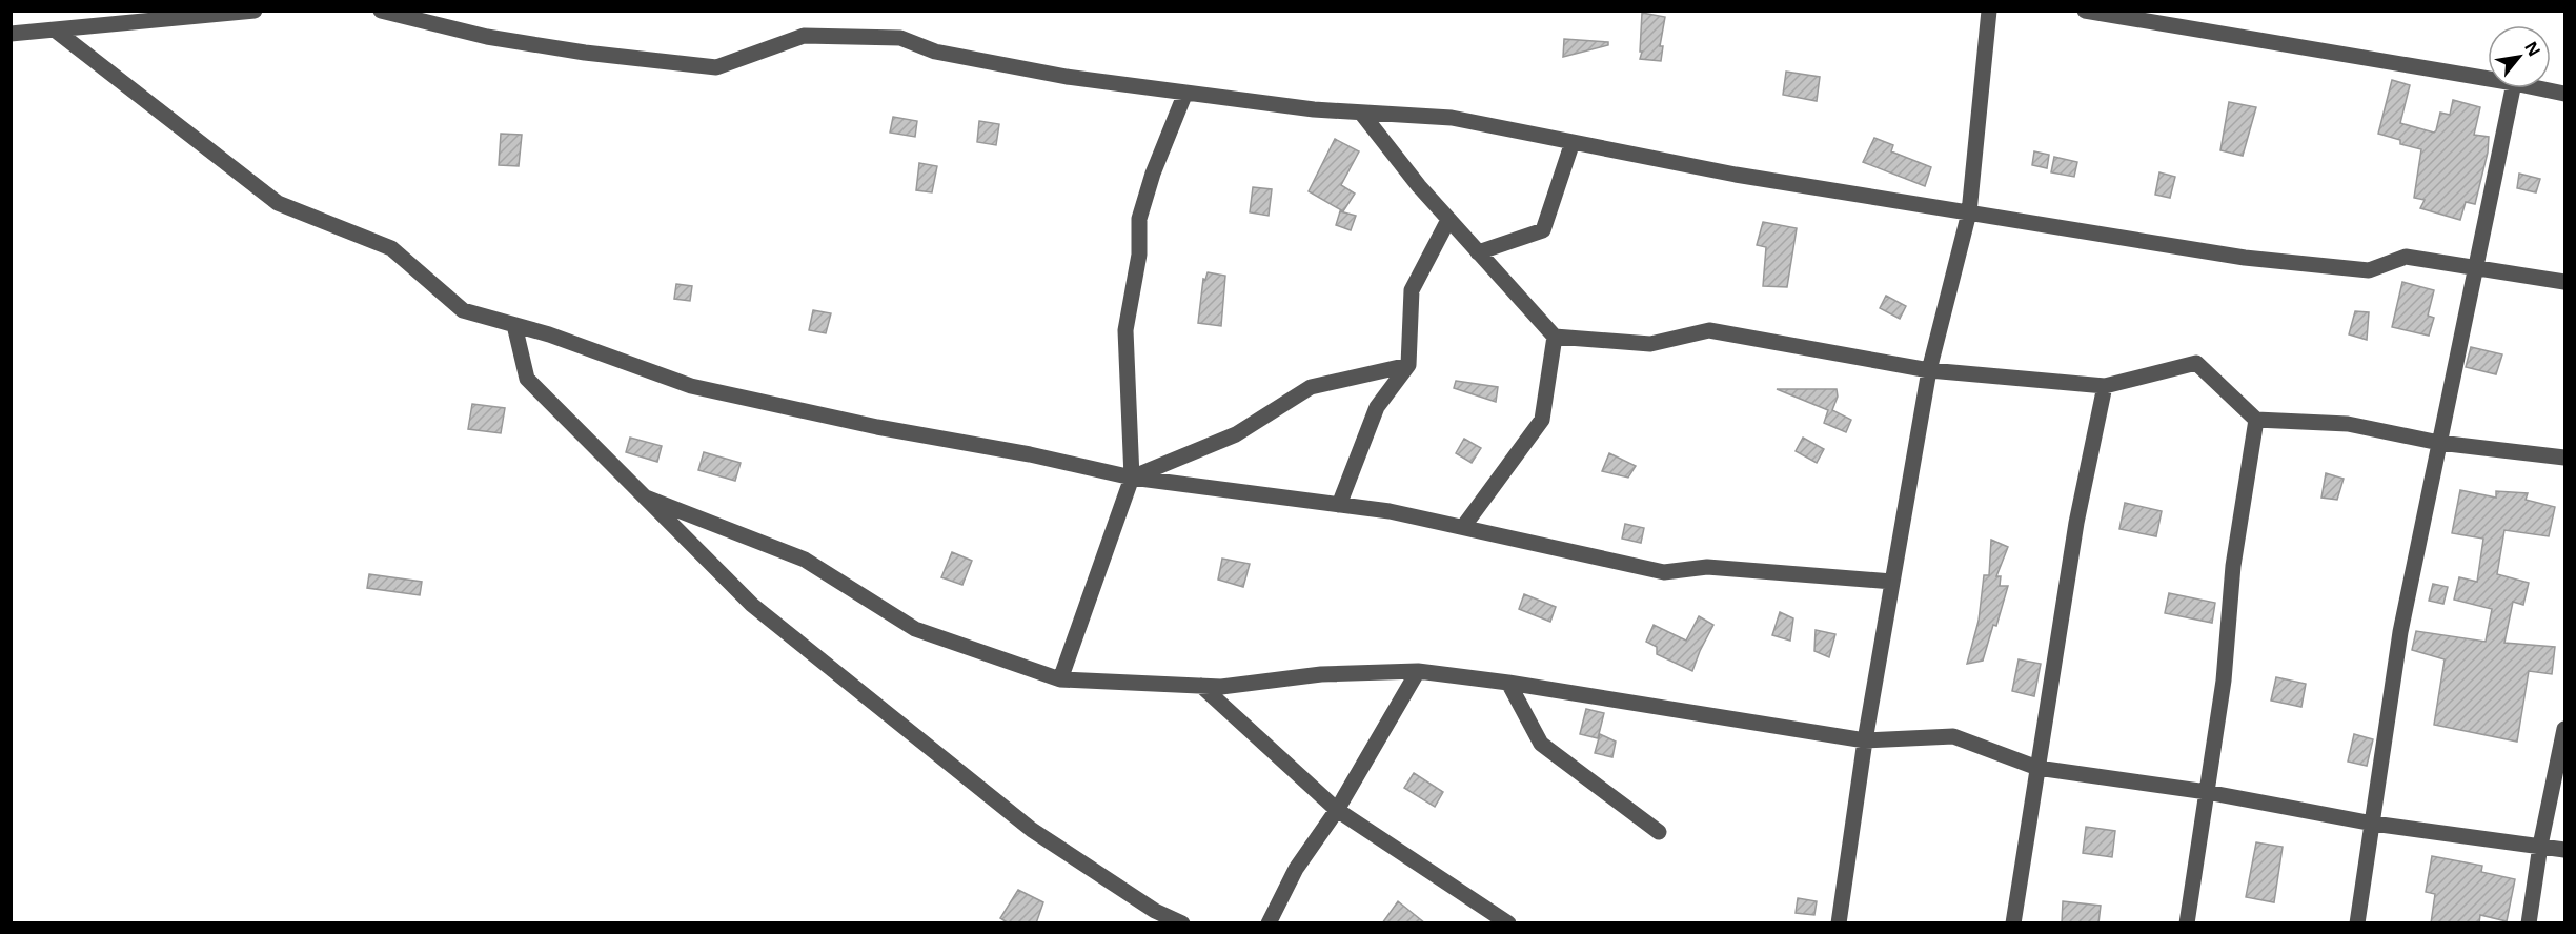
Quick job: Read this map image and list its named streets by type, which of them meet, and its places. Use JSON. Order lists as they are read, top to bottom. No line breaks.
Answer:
{"north":"top right"}
